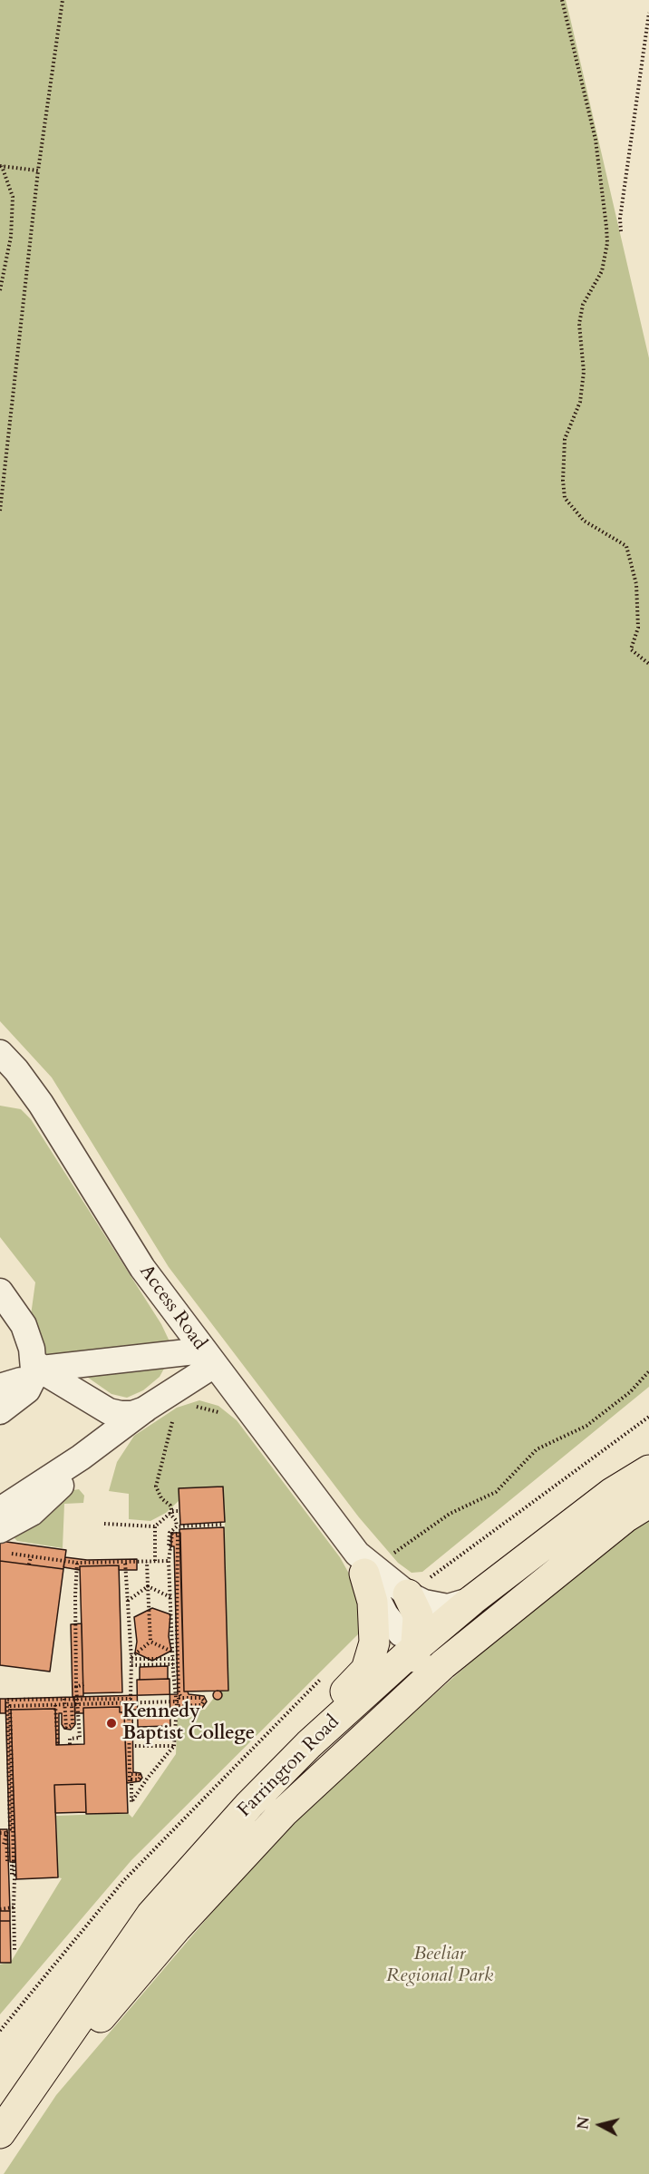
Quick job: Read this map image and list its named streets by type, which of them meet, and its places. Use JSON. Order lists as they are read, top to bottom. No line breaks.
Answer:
{"streets":{"main road":["Farrington Road"],"street":["Access Road"]},"crossings":[["Access Road","Farrington Road"]],"parks":["Beeliar Regional Park"],"places":["Kennedy Baptist College"],"north":"left"}
